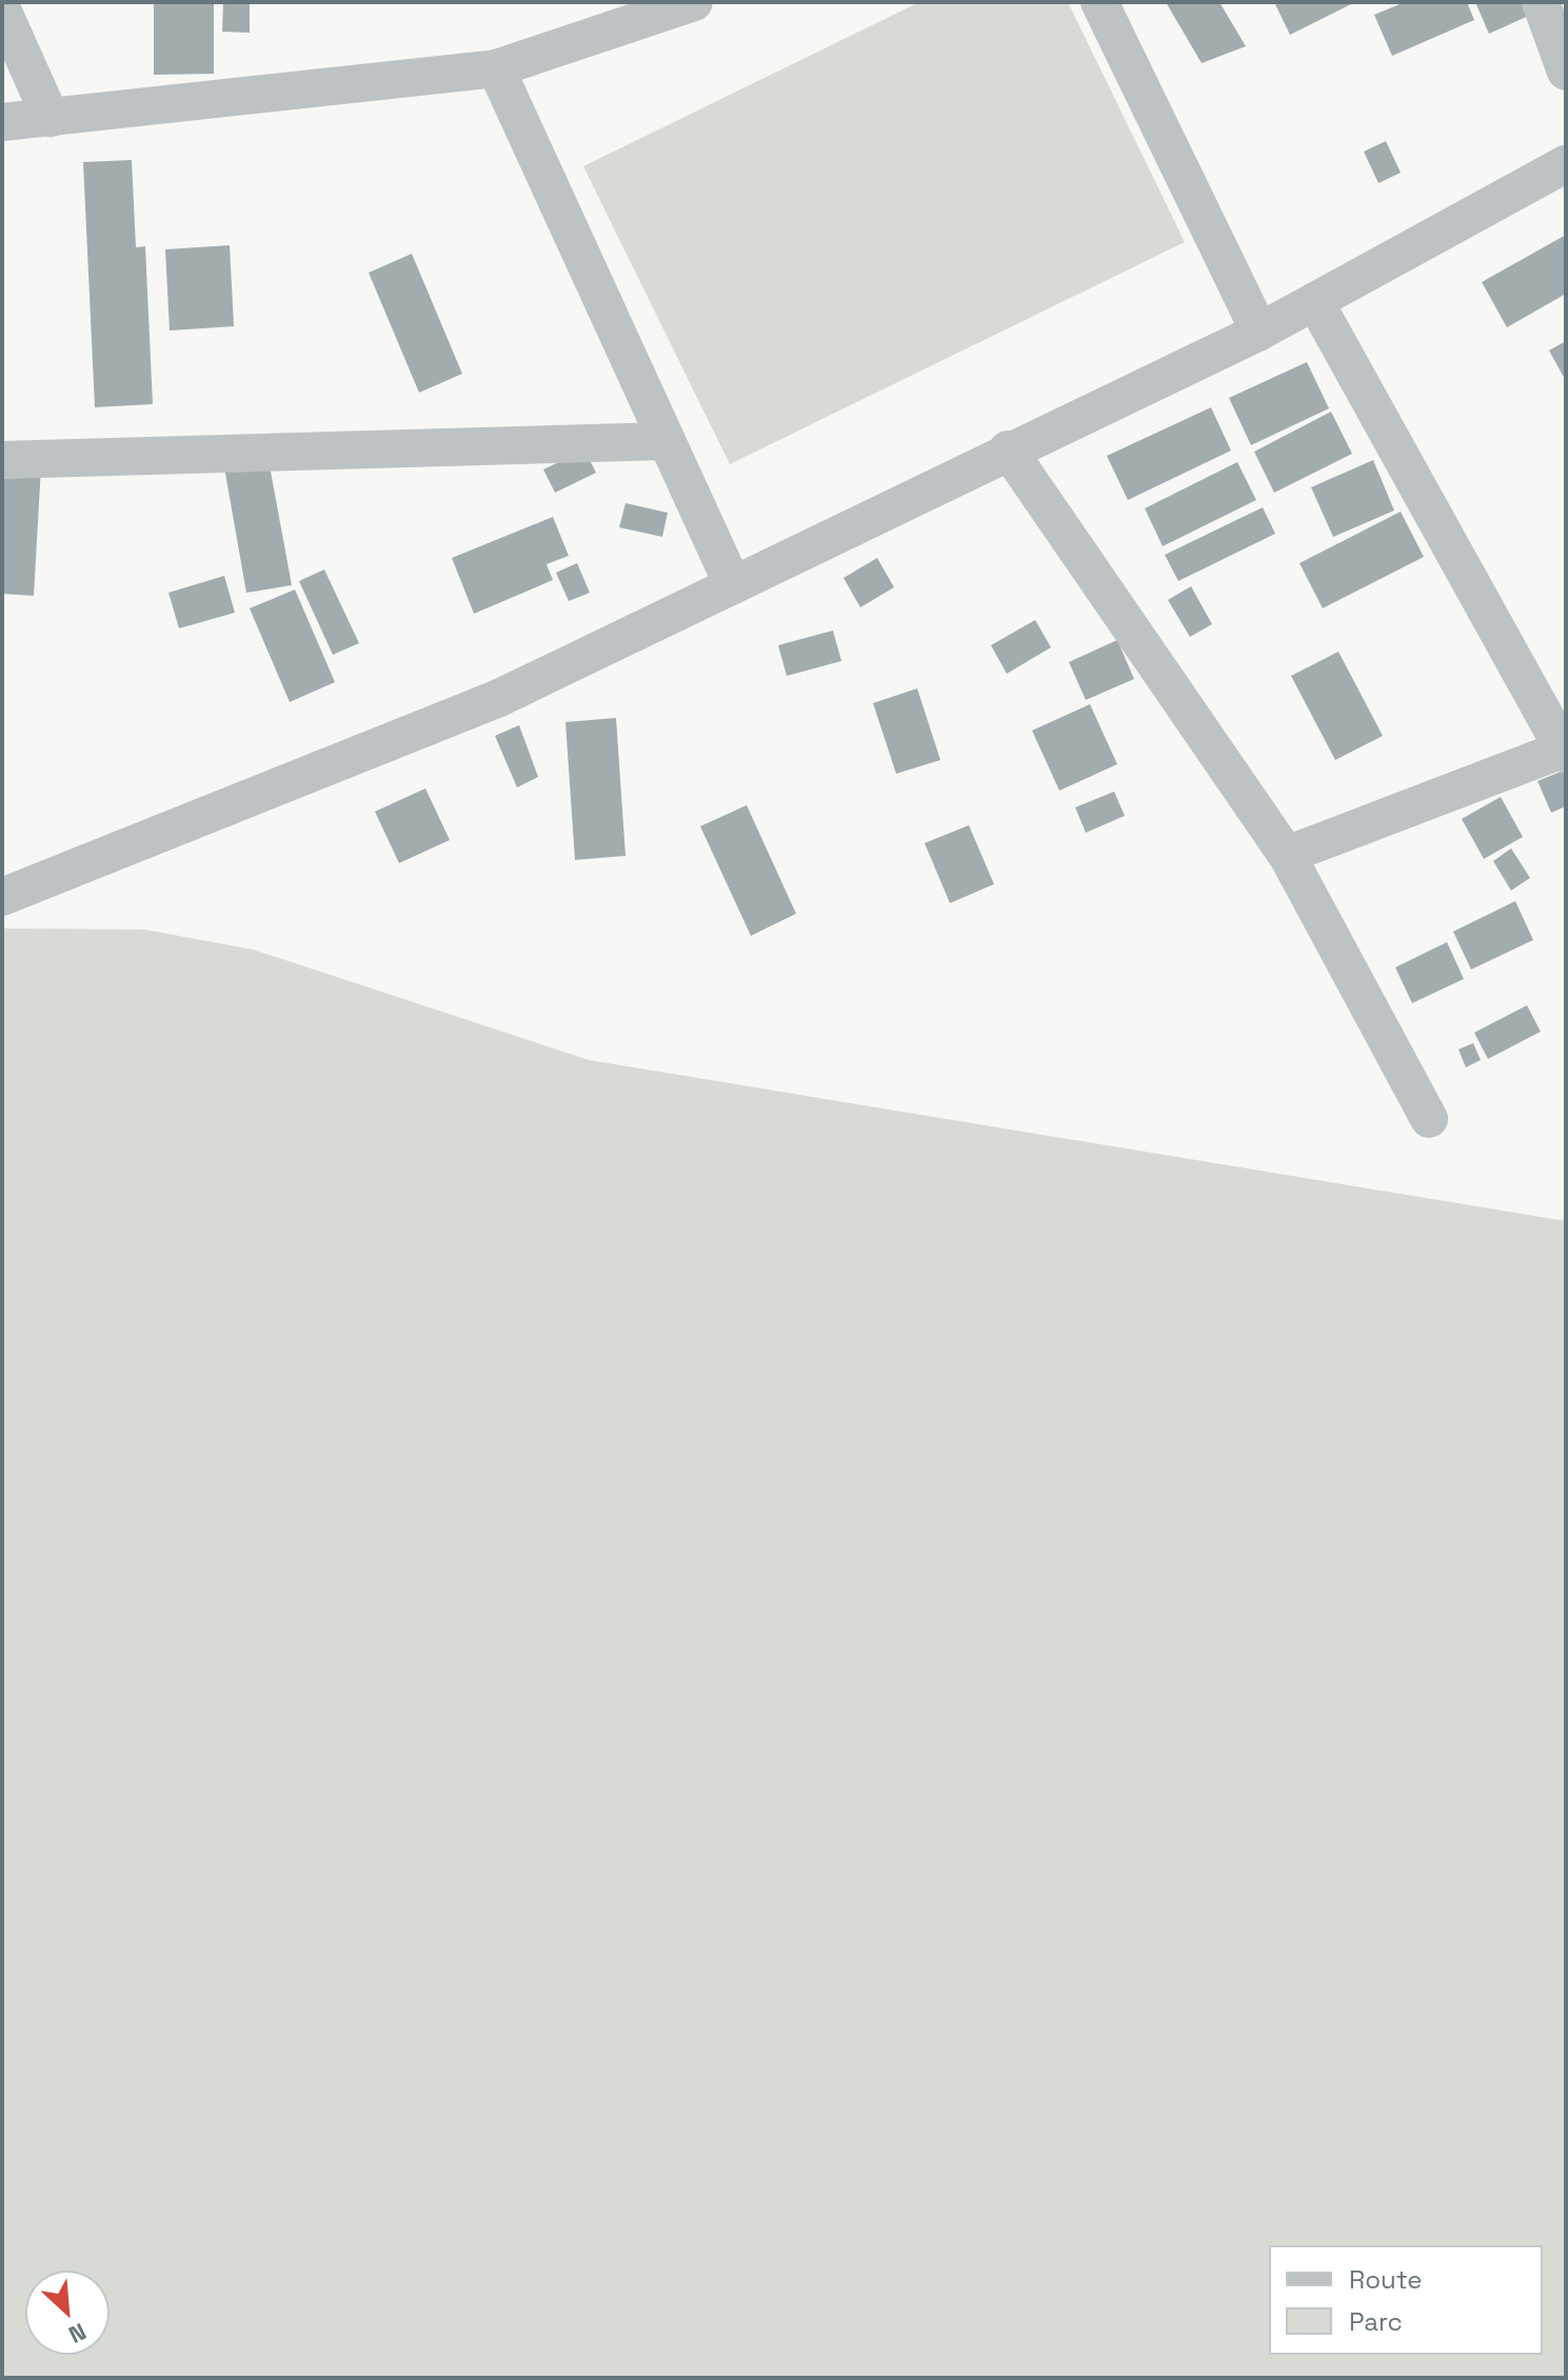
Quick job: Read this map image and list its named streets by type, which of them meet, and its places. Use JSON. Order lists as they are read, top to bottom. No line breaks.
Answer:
{"legend":["Route","Parc"],"north":"bottom right"}
